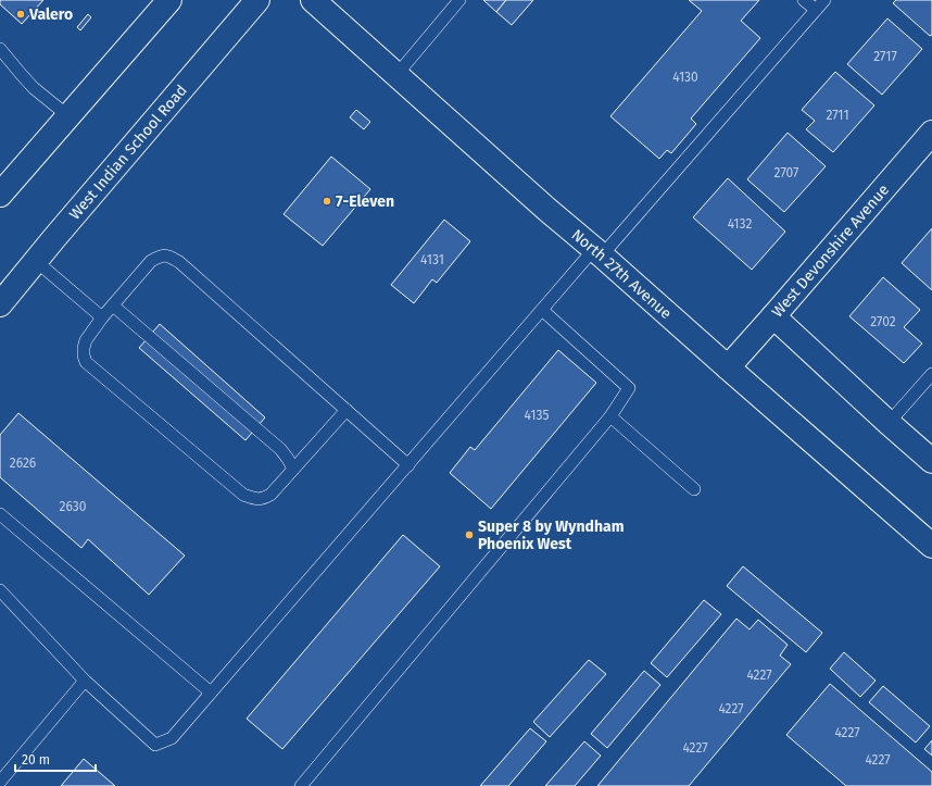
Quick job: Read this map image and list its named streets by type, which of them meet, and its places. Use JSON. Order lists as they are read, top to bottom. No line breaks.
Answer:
{"streets":{"main road":["West Indian School Road","West Devonshire Avenue","North 27th Avenue"]},"crossings":[["West Devonshire Avenue","North 27th Avenue"]],"places":["Valero","7-Eleven","Super 8 by Wyndham Phoenix West"],"house_numbers":["2717","4130","2711","2707","4132","4131","2702","4135","2626","2630","4227","4227","4227","4227","4227"],"scale_bar":"20 m"}
